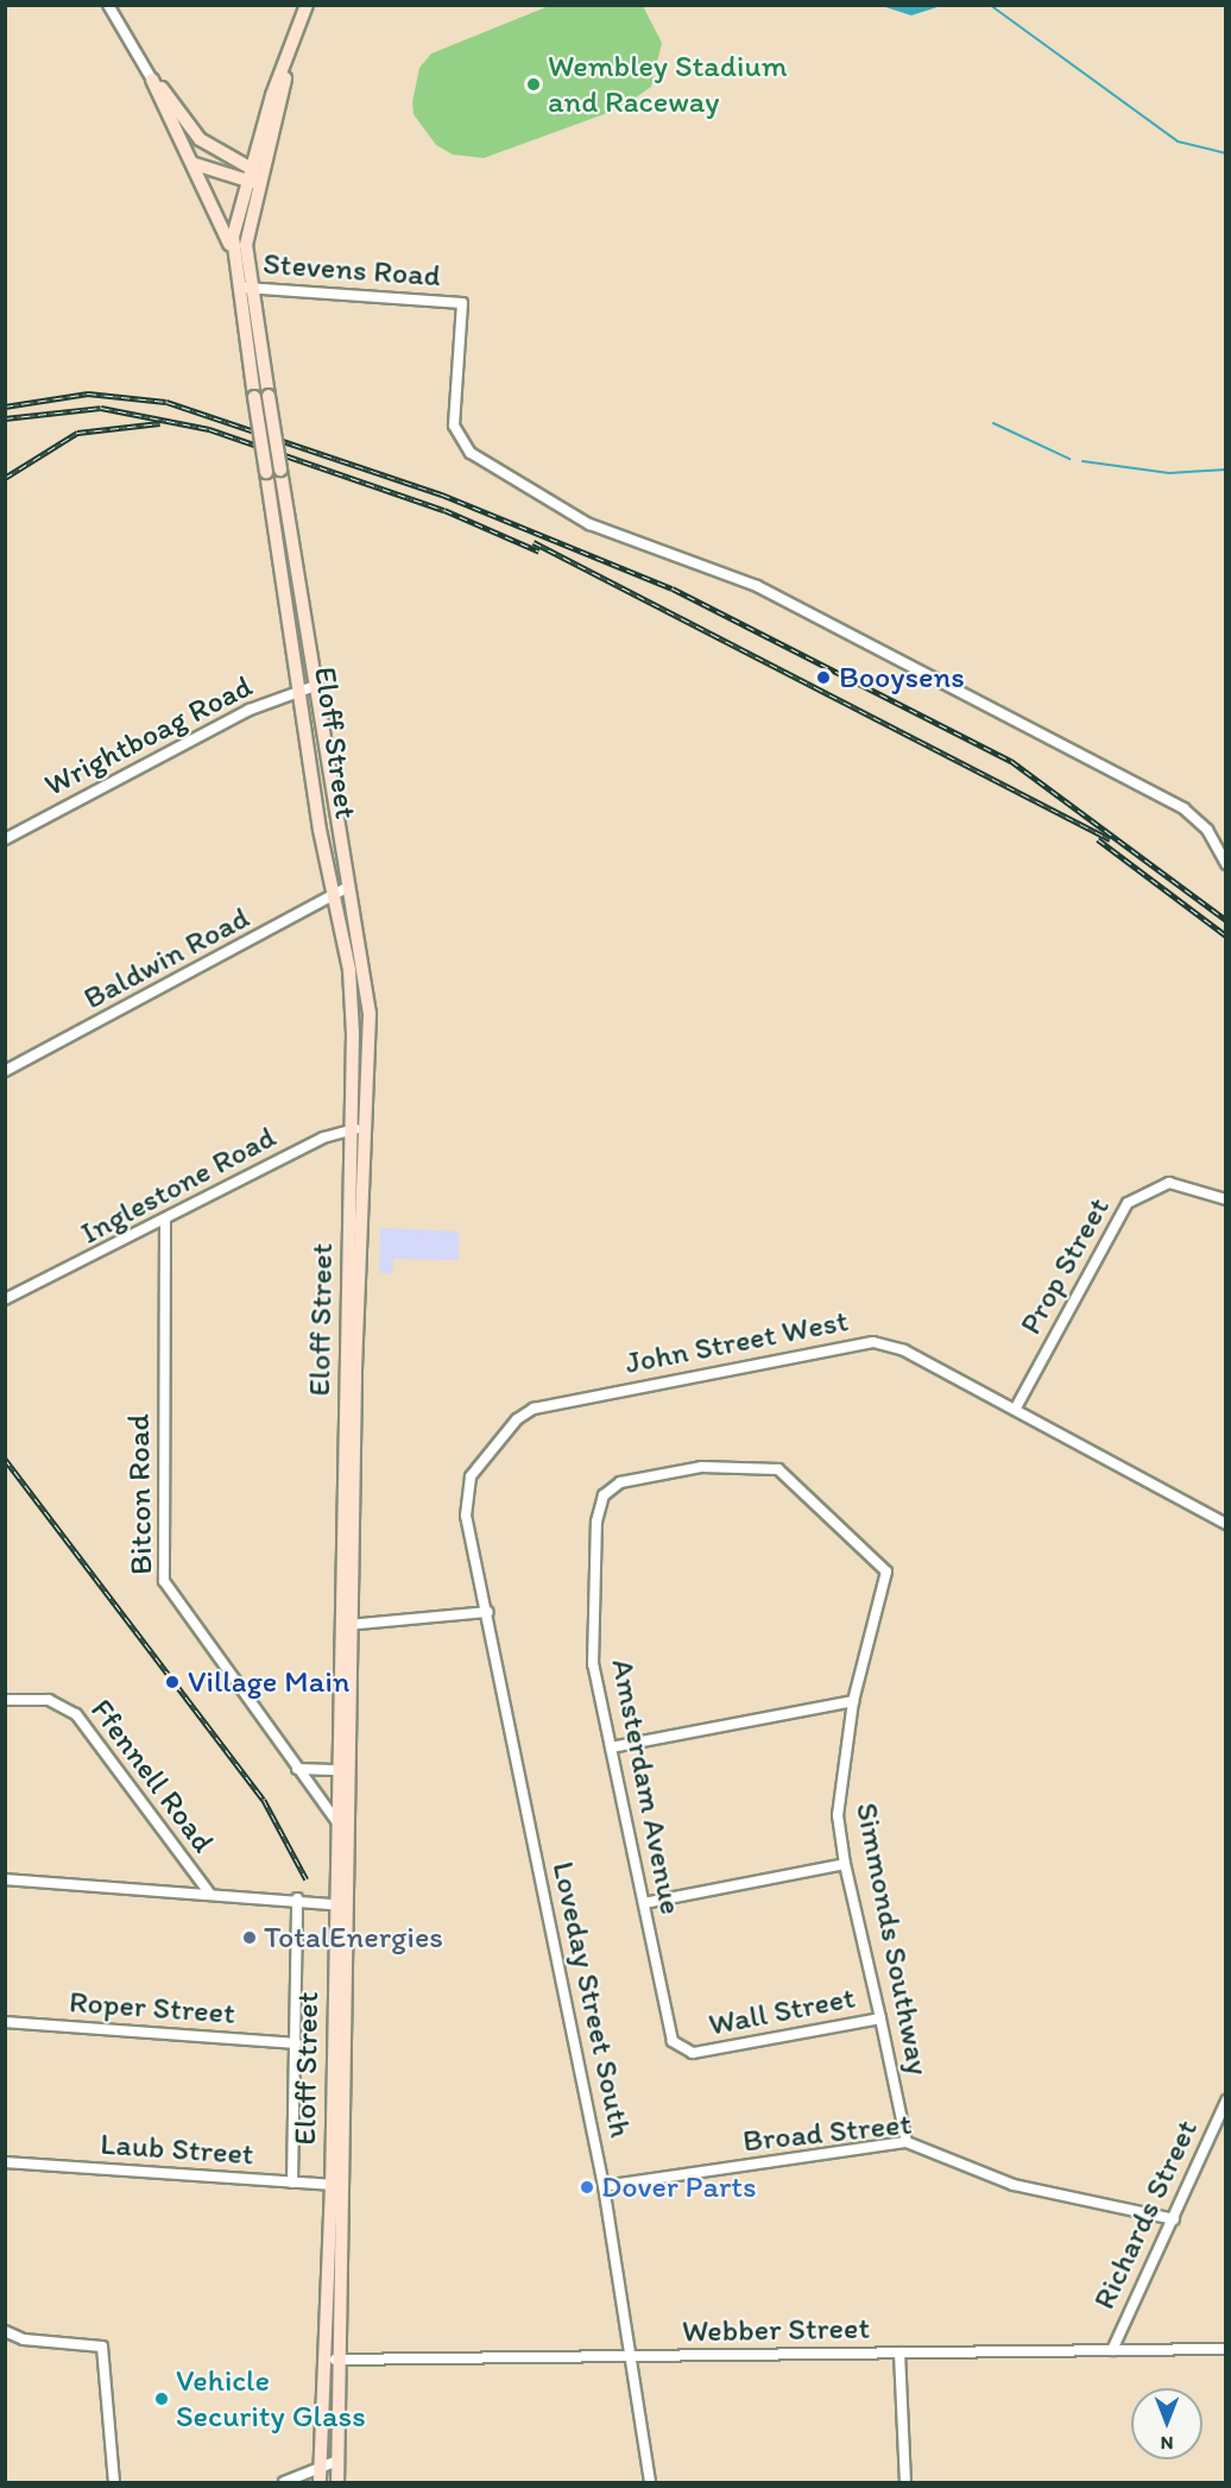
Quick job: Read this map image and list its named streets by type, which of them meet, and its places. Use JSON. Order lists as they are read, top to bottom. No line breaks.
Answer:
{"streets":{"street":["Stevens Road","Wrightboag Road","Eloff Street","Baldwin Road","Inglestone Road","Prop Street","John Street West","Bitcon Road","Ffennell Road","Amsterdam Avenue","Simmonds Southway","Loveday Street South","Roper Street","Wall Street","Broad Street","Laub Street","Richards Street","Webber Street"]},"crossings":[["Stevens Road","Eloff Street"],["Wrightboag Road","Eloff Street"],["Eloff Street","Baldwin Road"],["Eloff Street","Inglestone Road"],["Eloff Street","Bitcon Road"],["Eloff Street","Laub Street"],["Eloff Street","Webber Street"],["Inglestone Road","Bitcon Road"],["Prop Street","John Street West"],["John Street West","Loveday Street South"],["Amsterdam Avenue","Simmonds Southway"],["Amsterdam Avenue","Wall Street"],["Simmonds Southway","Wall Street"],["Simmonds Southway","Broad Street"],["Loveday Street South","Broad Street"],["Loveday Street South","Webber Street"],["Broad Street","Richards Street"],["Richards Street","Webber Street"]],"places":["Wembley Stadium and Raceway","Booysens","Village Main","TotalEnergies","Dover Parts","Vehicle Security Glass"],"north":"bottom"}
